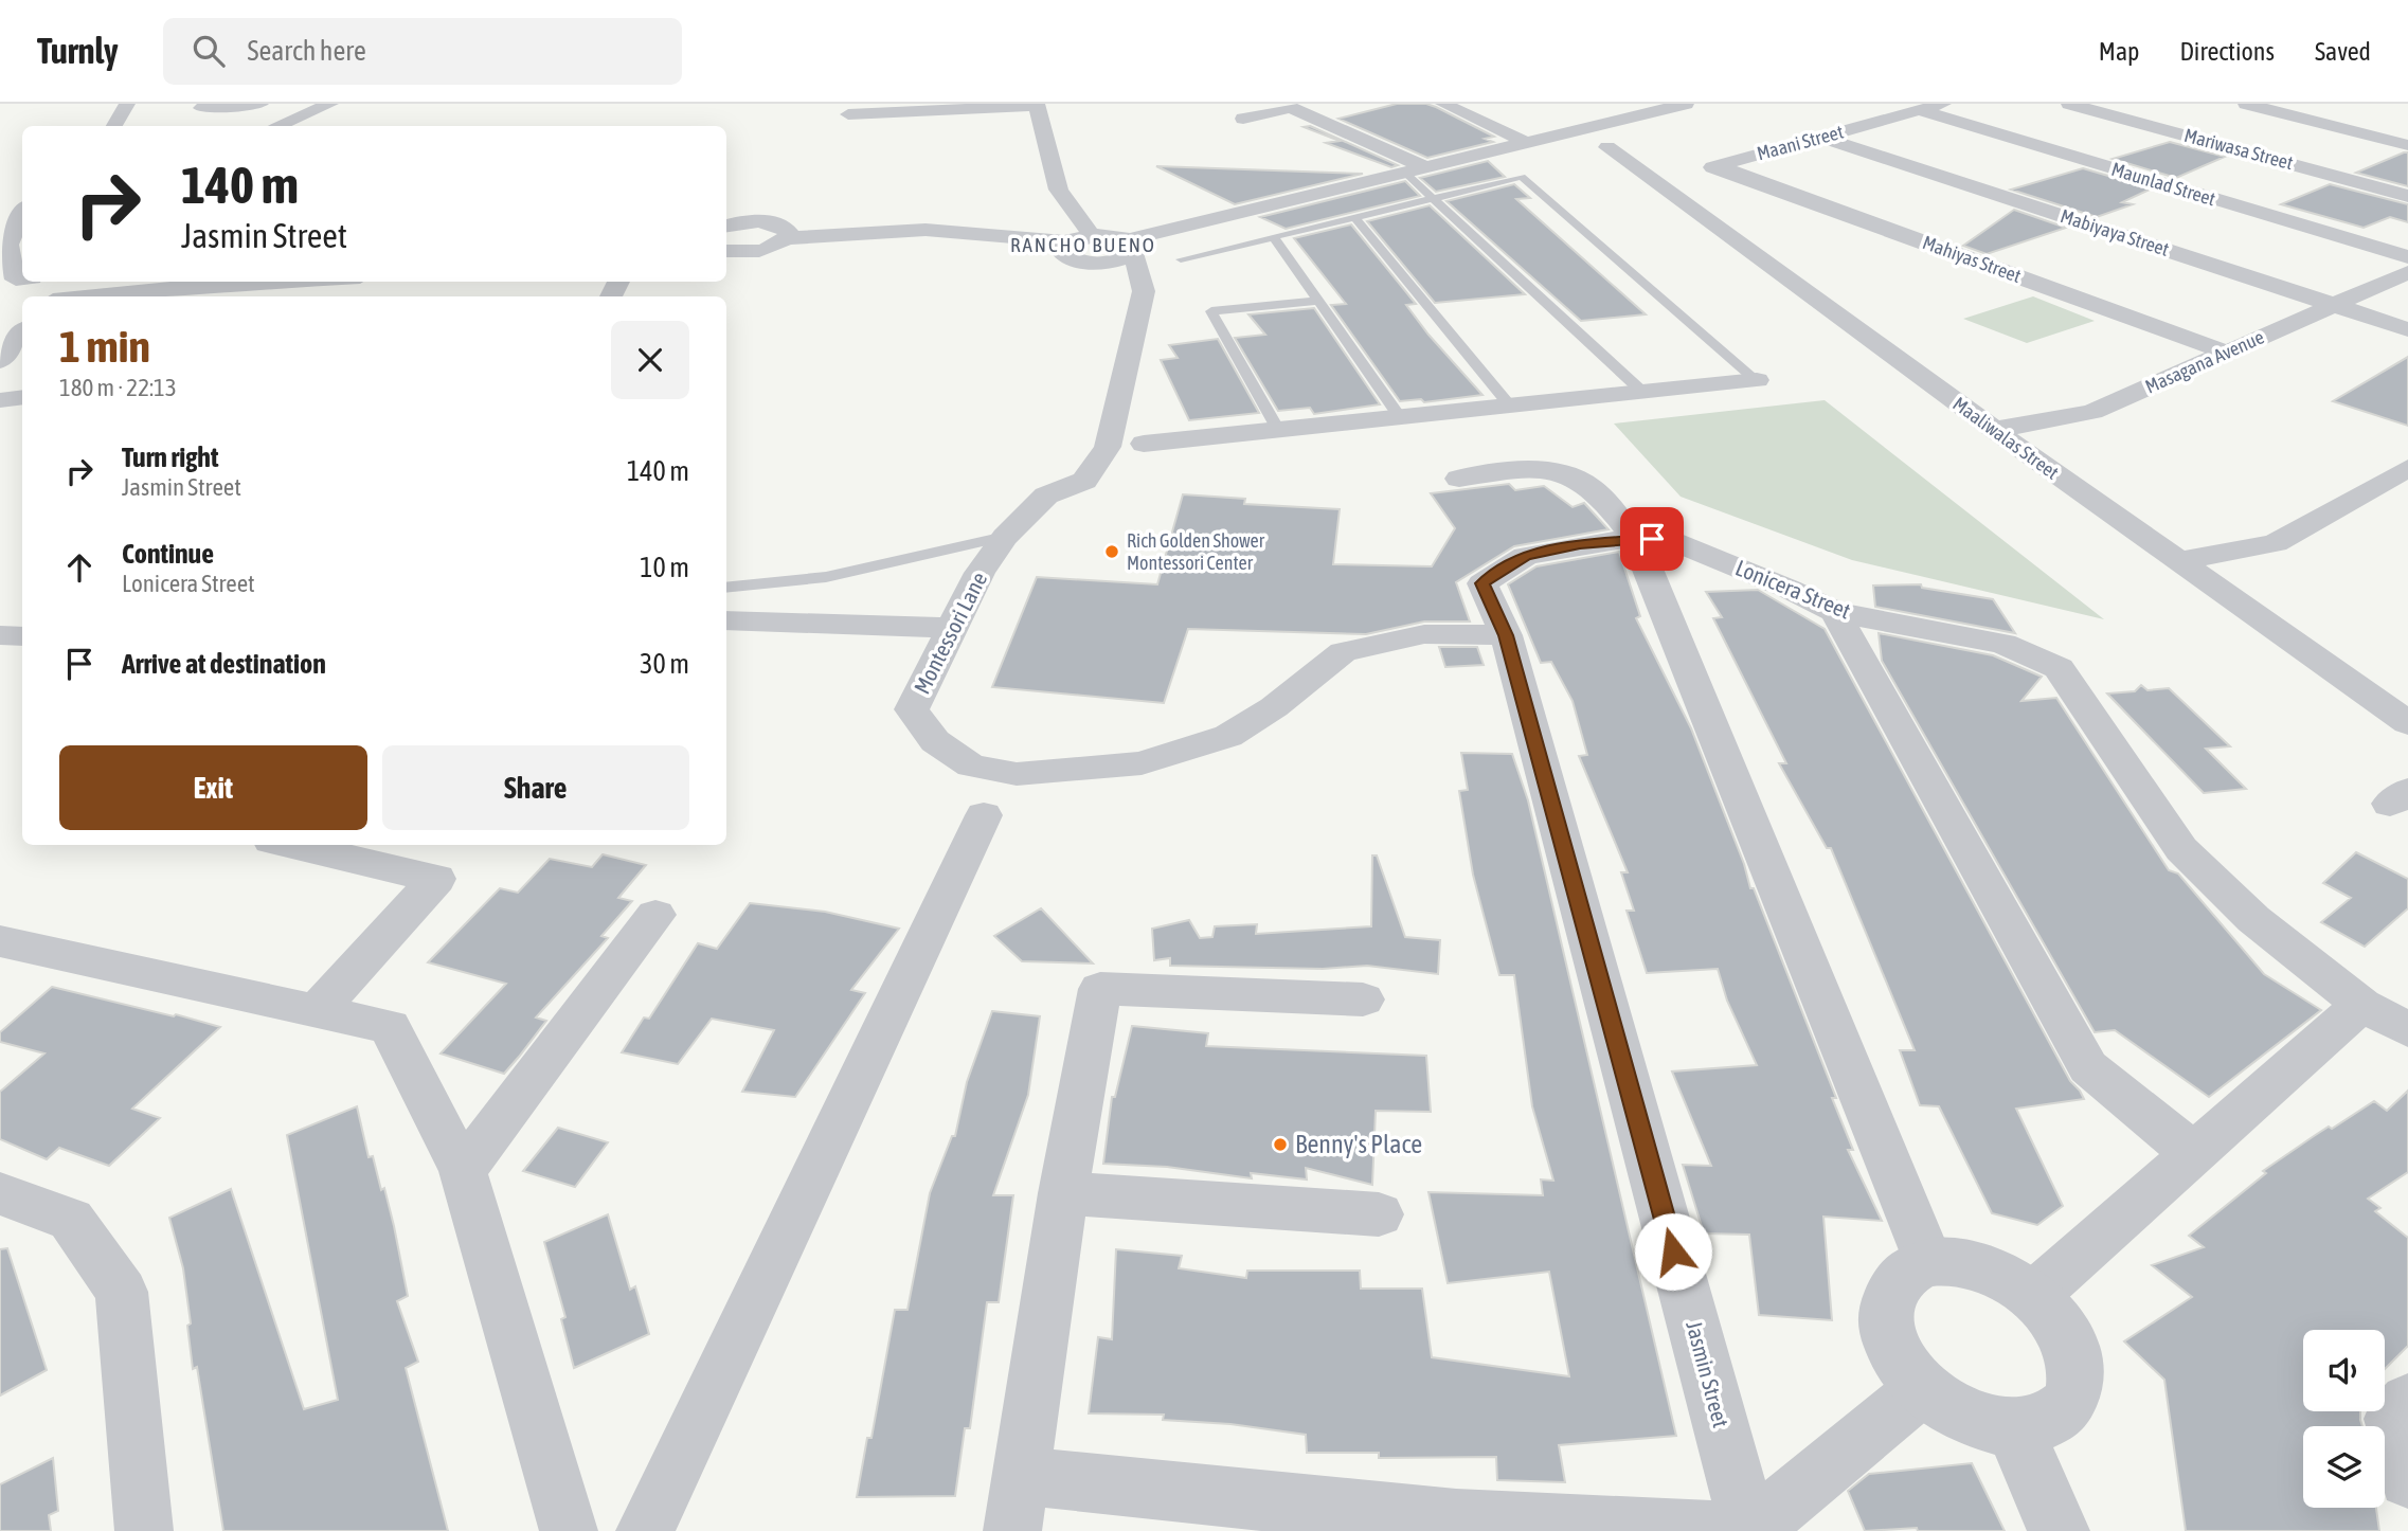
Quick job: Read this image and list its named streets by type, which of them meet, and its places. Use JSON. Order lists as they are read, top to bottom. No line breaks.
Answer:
{"streets":{"street":["Maani Street","Mariwasa Street","Maunlad Street","Mabiyaya Street","Mahiyas Street","Masagana Avenue","Maaliwalas Street","Lonicera Street","Montessori Lane","Jasmin Street"]},"crossings":[["Maani Street","Maunlad Street"],["Maani Street","Mabiyaya Street"],["Maani Street","Mahiyas Street"],["Maani Street","Maaliwalas Street"],["Mabiyaya Street","Masagana Avenue"],["Mahiyas Street","Masagana Avenue"],["Masagana Avenue","Maaliwalas Street"],["Lonicera Street","Jasmin Street"],["Montessori Lane","Jasmin Street"]],"districts":["RANCHO BUENO"],"places":["Rich Golden Shower Montessori Center","Benny's Place"],"page":{"header":"Turnly","search":"Search here","nav":["Map","Directions","Saved"],"turn":["140 m","Jasmin Street"],"heading":["1 min","180 m · 22:13"],"list":[{"name":"Turn right","note":"Jasmin Street","value":"140 m"},{"name":"Continue","note":"Lonicera Street","value":"10 m"},{"name":"Arrive at destination","value":"30 m"}],"buttons":["Exit","Share"]}}
